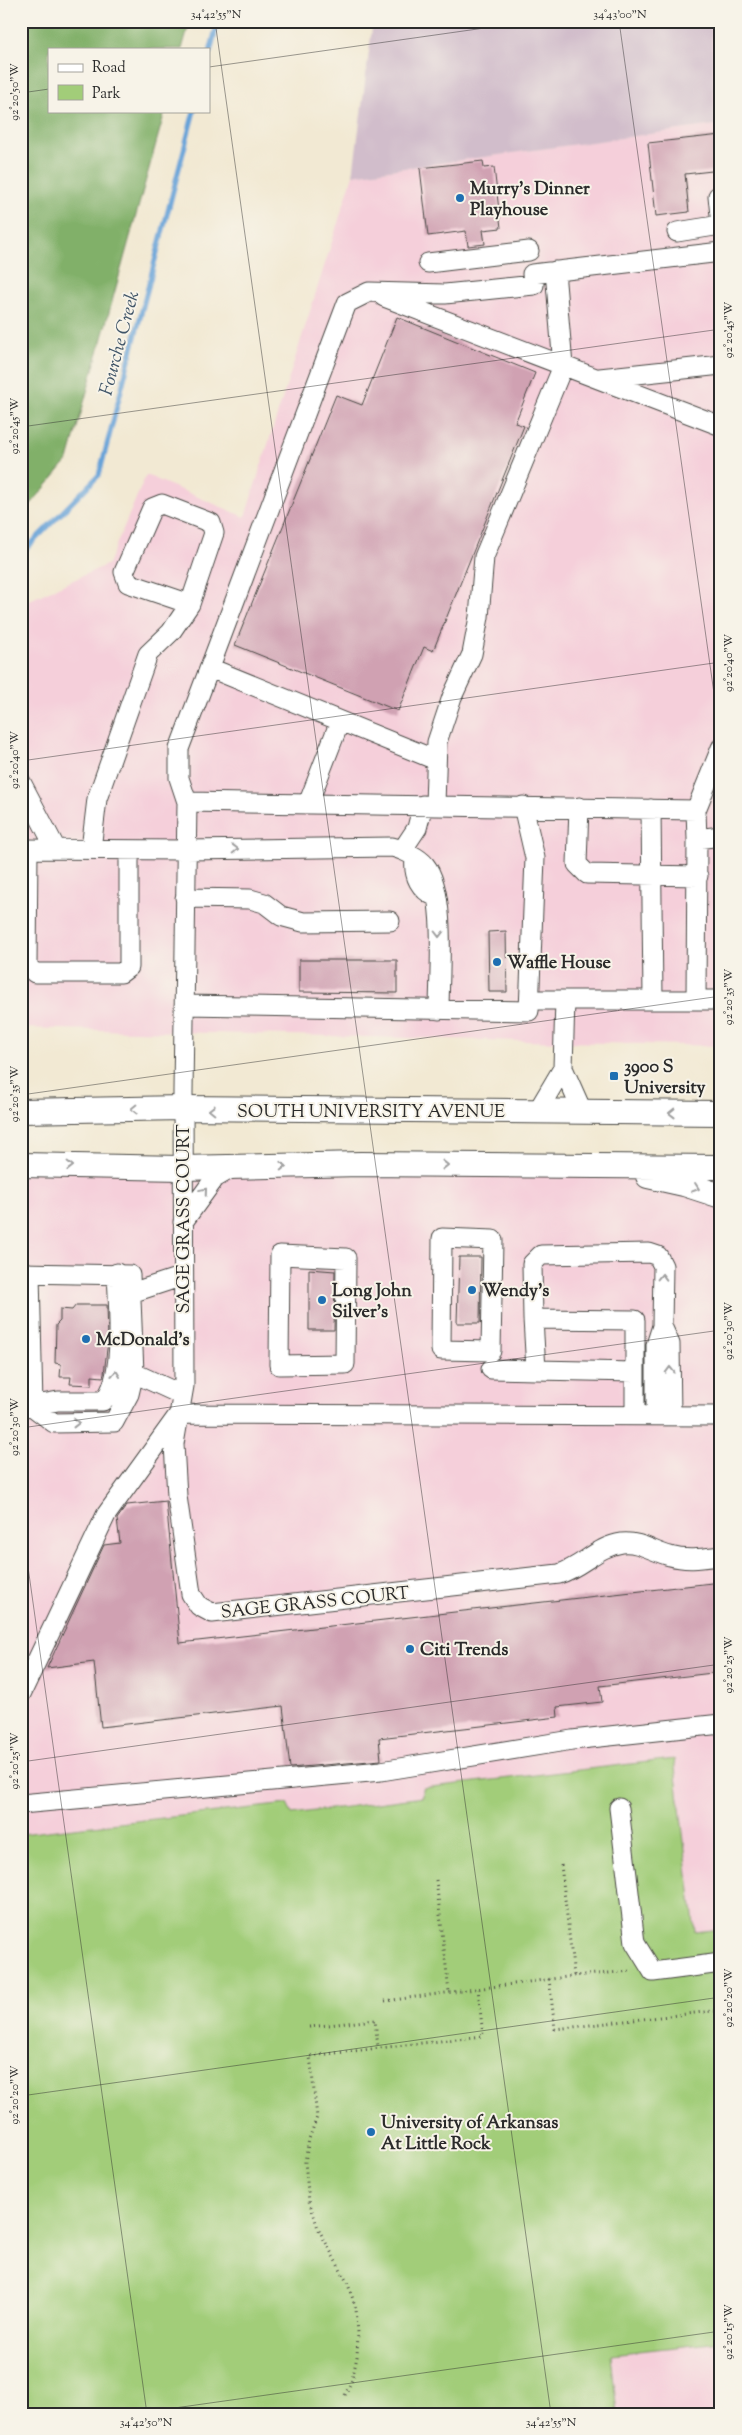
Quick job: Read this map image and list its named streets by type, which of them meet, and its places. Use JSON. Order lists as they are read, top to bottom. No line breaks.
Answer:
{"streets":{"main road":["SOUTH UNIVERSITY AVENUE"],"street":["SAGE GRASS COURT"]},"crossings":[["SOUTH UNIVERSITY AVENUE","SAGE GRASS COURT"]],"water":["Fourche Creek"],"places":{"other":["Murry's Dinner Playhouse","Waffle House","Wendy's","Long John Silver's","McDonald's","Citi Trends","University of Arkansas At Little Rock"],"transit":["3900 S University"]},"legend":["Road","Park"],"coordinates":["34°42'55\"N","34°43'00\"N","92°20'50\"W","92°20'45\"W","92°20'40\"W","92°20'35\"W","92°20'30\"W","92°20'25\"W","92°20'20\"W","92°20'15\"W","34°42'50\"N"]}
